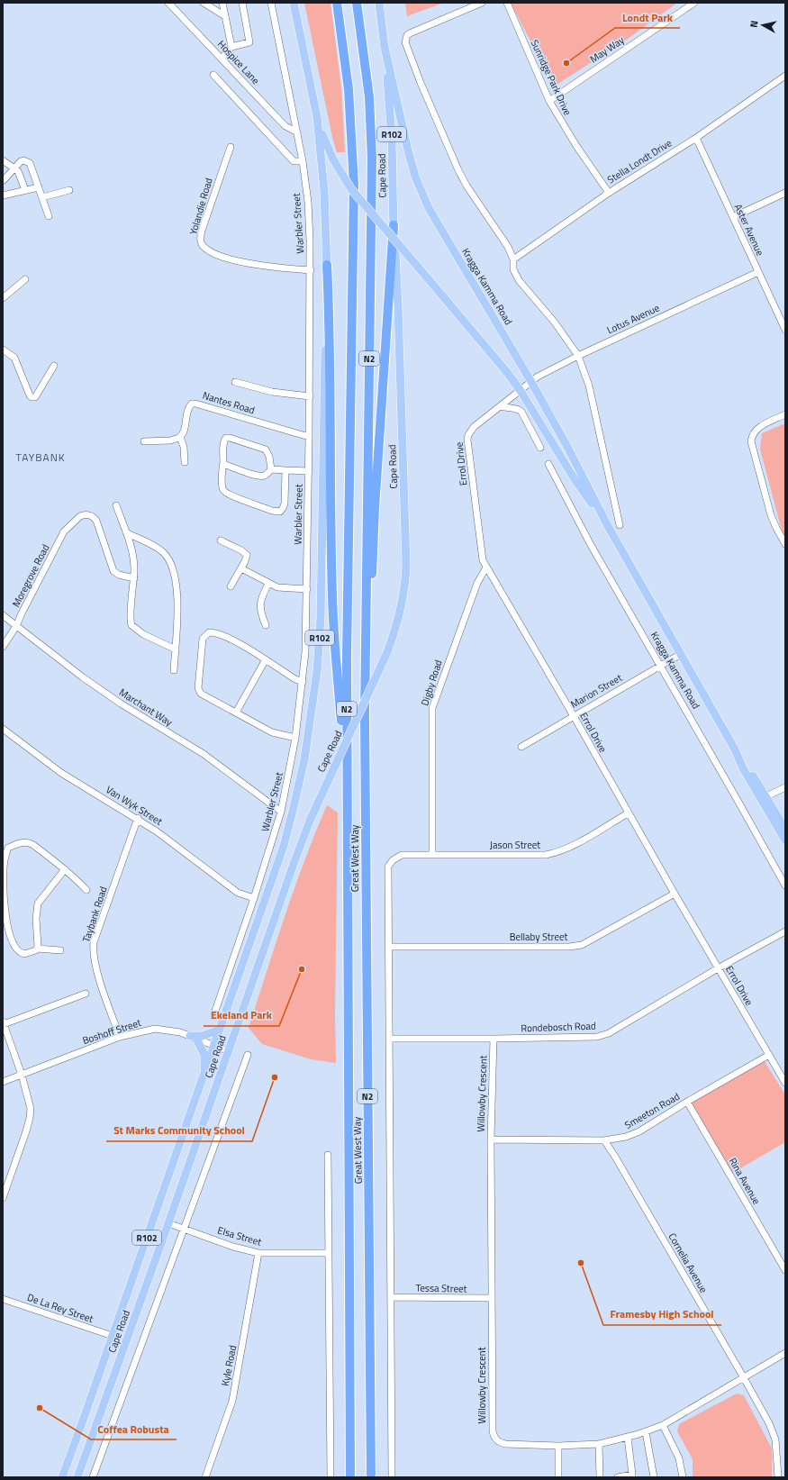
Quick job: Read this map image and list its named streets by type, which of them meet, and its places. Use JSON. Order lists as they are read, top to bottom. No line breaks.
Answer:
{"streets":{"highway":["N2","Great West Way"],"main road":["R102","Cape Road","Kragga Kamma Road"],"street":["May Way","Hospice Lane","Sunridge Park Drive","Stella Londt Drive","Yolandie Road","Warbler Street","Aster Avenue","Lotus Avenue","Nantes Road","Errol Drive","Moregrove Road","Digby Road","Marion Street","Marchant Way","Van Wyk Street","Jason Street","Taybank Road","Bellaby Street","Rondebosch Road","Boshoff Street","Willowby Crescent","Smeeton Road","Rina Avenue","Elsa Street","Cornelia Avenue","Tessa Street","De La Rey Street","Kyle Road"]},"crossings":[["May Way","Sunridge Park Drive"],["Hospice Lane","Warbler Street"],["Sunridge Park Drive","Stella Londt Drive"],["Stella Londt Drive","Aster Avenue"],["Cape Road","Kragga Kamma Road"],["Cape Road","Boshoff Street"],["Cape Road","Elsa Street"],["Cape Road","De La Rey Street"],["Yolandie Road","Warbler Street"],["Warbler Street","Nantes Road"],["Warbler Street","Marchant Way"],["Warbler Street","Van Wyk Street"],["Aster Avenue","Lotus Avenue"],["Kragga Kamma Road","Lotus Avenue"],["Kragga Kamma Road","Errol Drive"],["Kragga Kamma Road","Marion Street"],["Lotus Avenue","Errol Drive"],["N2","Great West Way"],["Errol Drive","Digby Road"],["Errol Drive","Marion Street"],["Errol Drive","Jason Street"],["Errol Drive","Bellaby Street"],["Errol Drive","Rondebosch Road"],["Errol Drive","Smeeton Road"],["Moregrove Road","Marchant Way"],["Digby Road","Jason Street"],["Van Wyk Street","Taybank Road"],["Jason Street","Bellaby Street"],["Taybank Road","Boshoff Street"],["Rondebosch Road","Willowby Crescent"],["Willowby Crescent","Smeeton Road"],["Willowby Crescent","Cornelia Avenue"],["Willowby Crescent","Tessa Street"],["Smeeton Road","Rina Avenue"],["Smeeton Road","Cornelia Avenue"],["Elsa Street","Kyle Road"]],"districts":["TAYBANK"],"places":["Londt Park","Ekeland Park","St Marks Community School","Framesby High School","Coffea Robusta"],"north":"left"}
